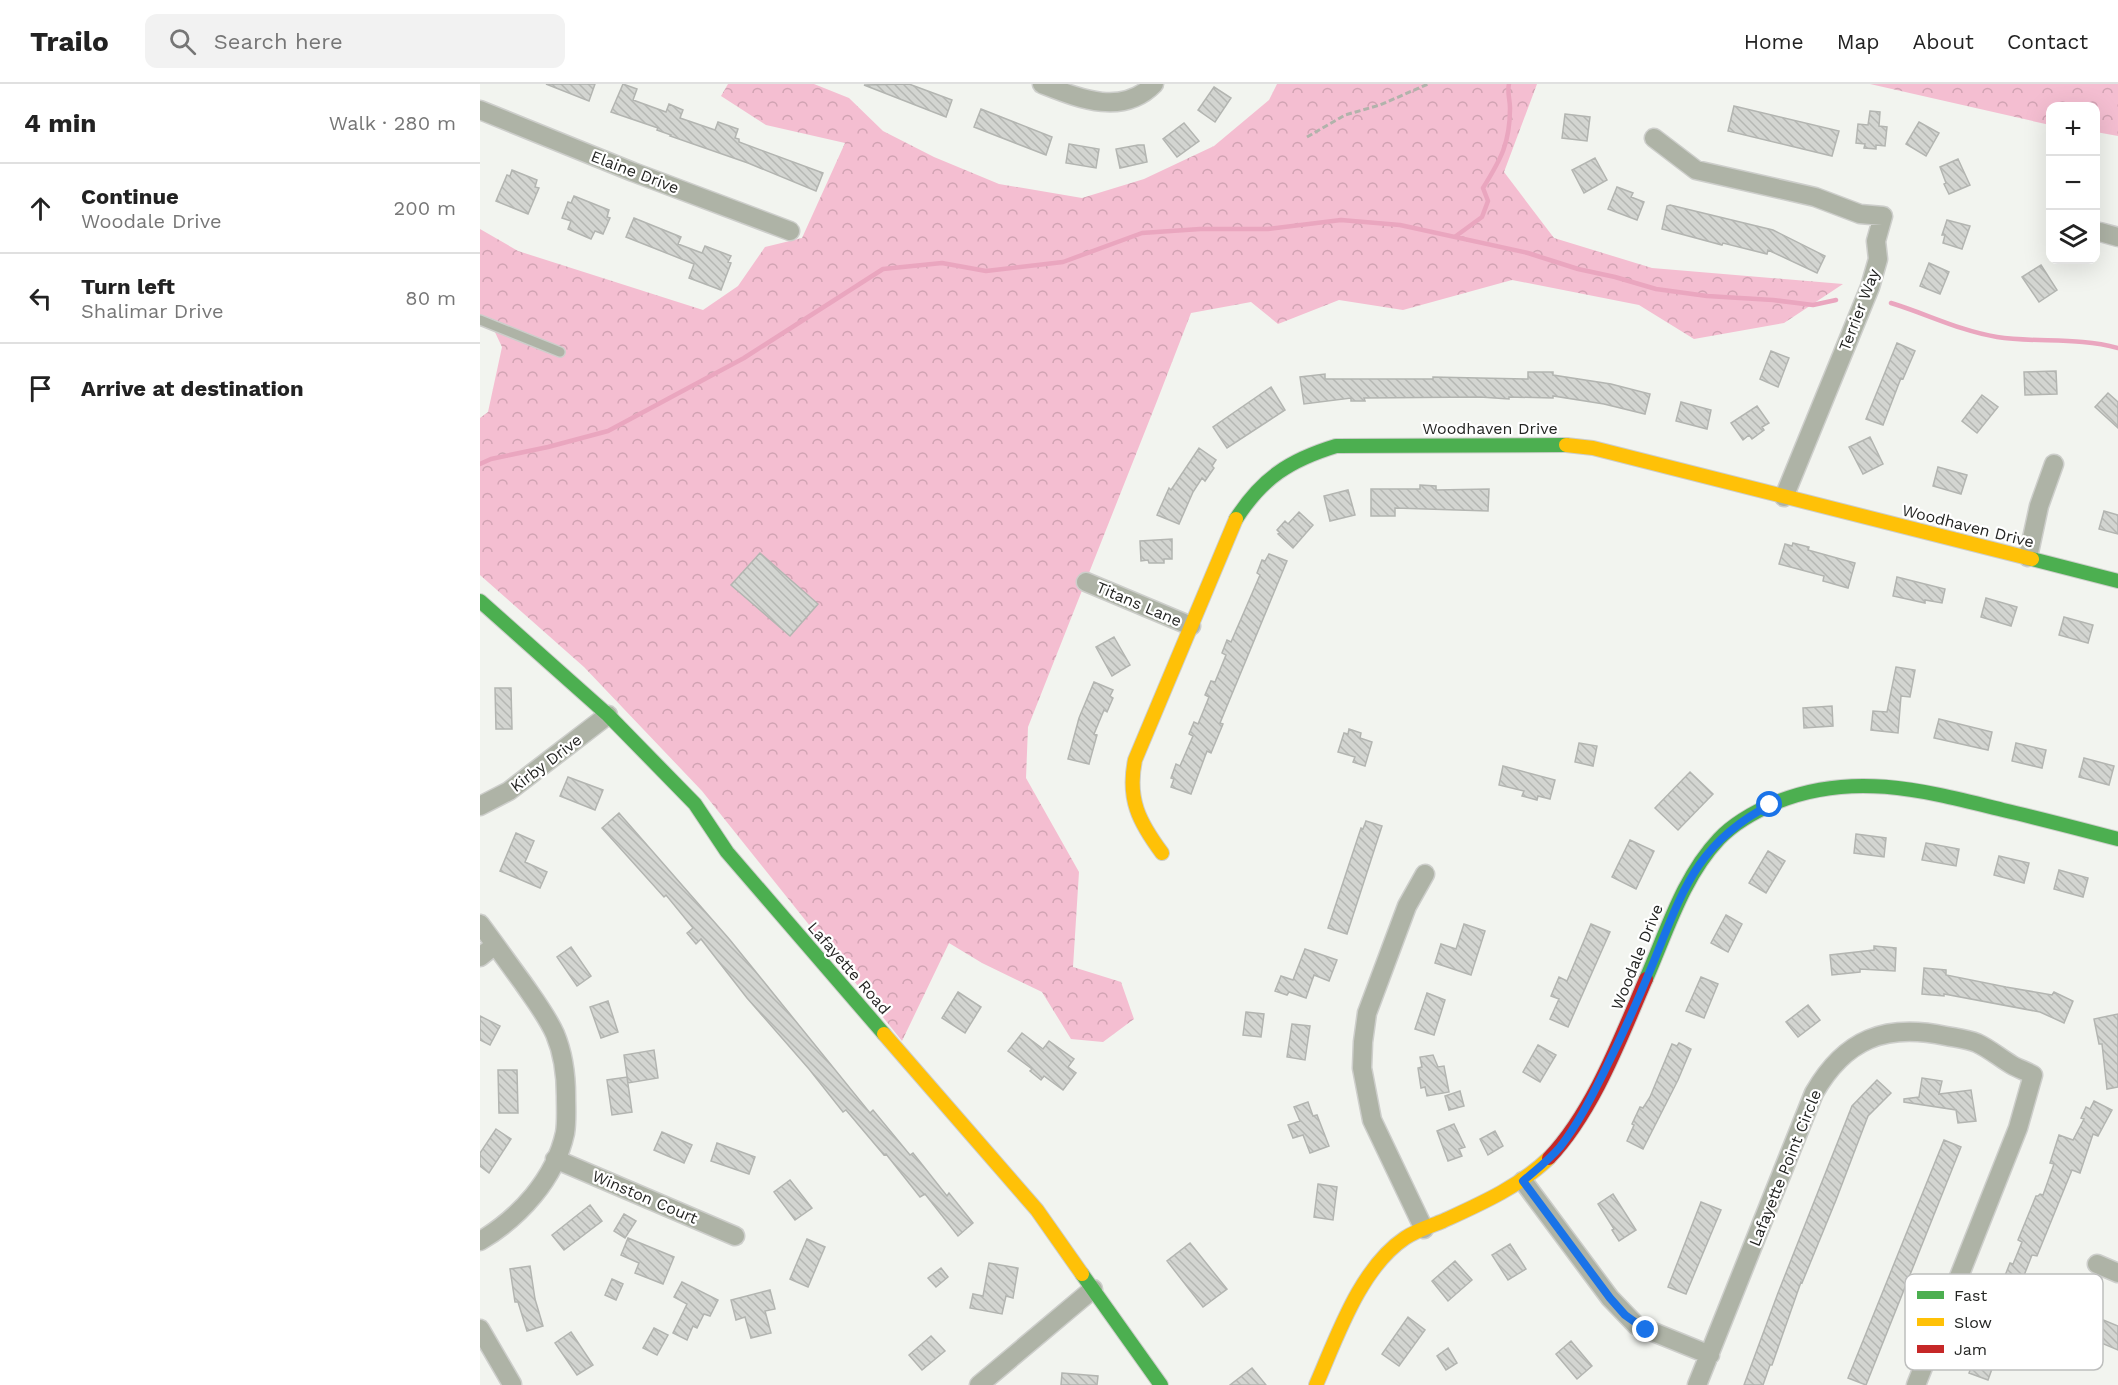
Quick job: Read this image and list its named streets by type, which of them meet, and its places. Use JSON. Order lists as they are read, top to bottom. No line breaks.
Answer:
{"streets":{"street":["Elaine Drive","Terrier Way","Woodhaven Drive","Titans Lane","Kirby Drive","Woodale Drive","Lafayette Road","Lafayette Point Circle","Winston Court"]},"crossings":[["Terrier Way","Woodhaven Drive"],["Woodhaven Drive","Titans Lane"],["Kirby Drive","Lafayette Road"]],"legend":["Fast","Slow","Jam"],"page":{"header":"Trailo","search":"Search here","nav":["Home","Map","About","Contact"],"heading":["4 min","Walk · 280 m"],"map_buttons":["+","−"],"list":[["Continue","Woodale Drive","200 m"],["Turn left","Shalimar Drive","80 m"],"Arrive at destination"]}}
